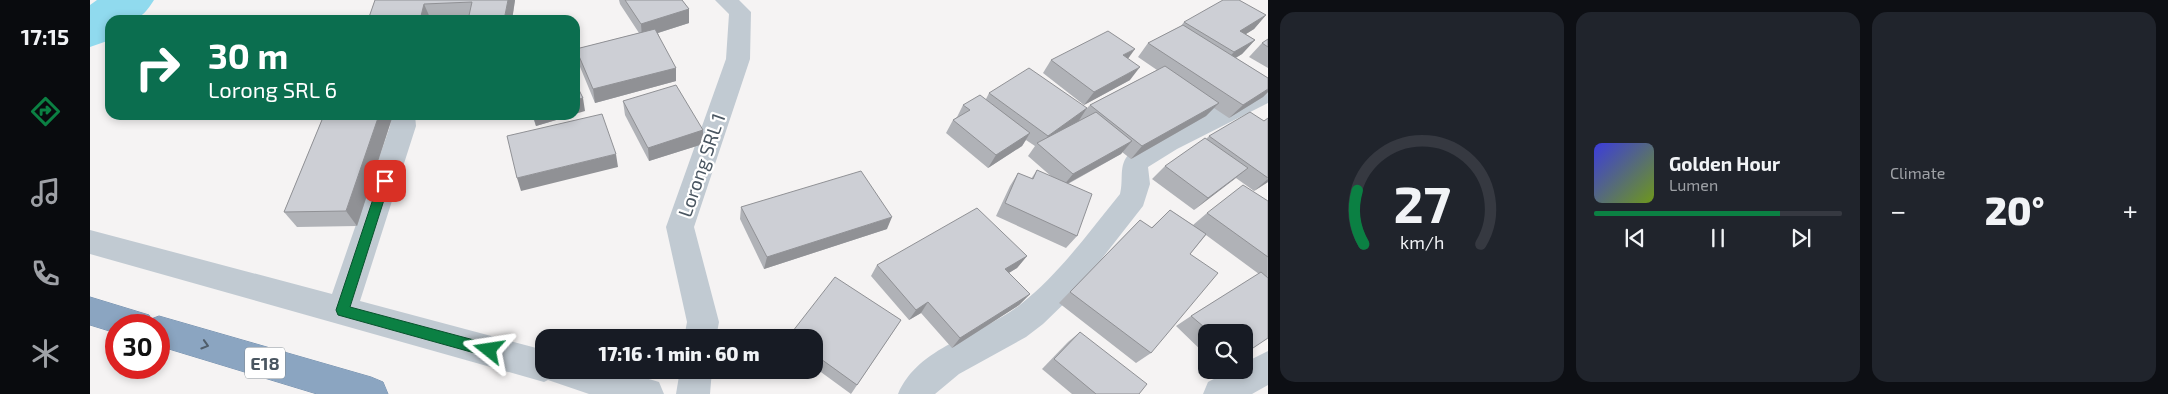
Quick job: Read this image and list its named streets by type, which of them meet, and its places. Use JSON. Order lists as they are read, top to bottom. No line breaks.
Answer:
{"streets":{"highway":["E18"],"street":["Lorong SRL 1"]},"page":{"tabs":"17:15","tile":"Climate","turn":["30 m","Lorong SRL 6"],"song":["Golden Hour","Lumen"],"heat":["−","20°","+"],"limit":"30","trip":"17:16 · 1 min · 60 m","gauge":["27","km/h"]}}
